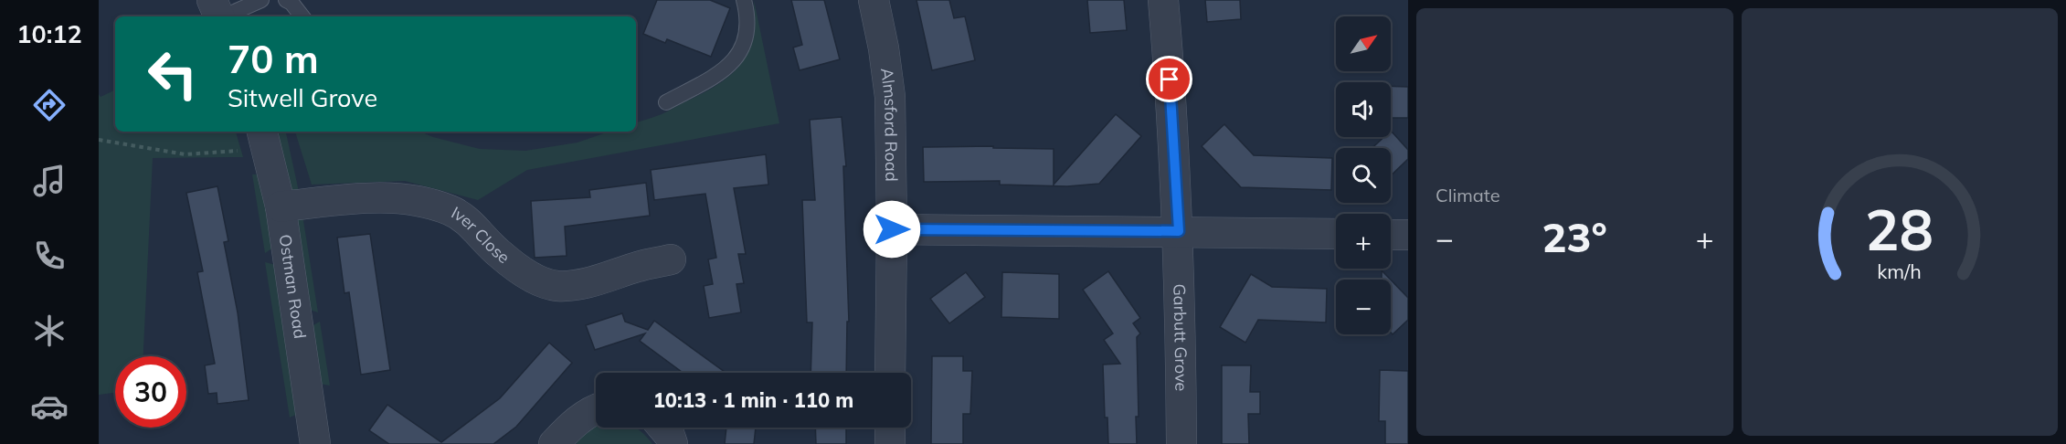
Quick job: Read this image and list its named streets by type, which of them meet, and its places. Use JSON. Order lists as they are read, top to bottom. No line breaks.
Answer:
{"streets":{"street":["Almsford Road","Iver Close","Ostman Road","Garbutt Grove"]},"crossings":[["Iver Close","Ostman Road"]],"north":"top right","page":{"tabs":"10:12","tile":"Climate","map_buttons":["+","−"],"turn":["70 m","Sitwell Grove"],"heat":["−","23°","+"],"limit":"30","trip":"10:13 · 1 min · 110 m","gauge":["28","km/h"]}}
